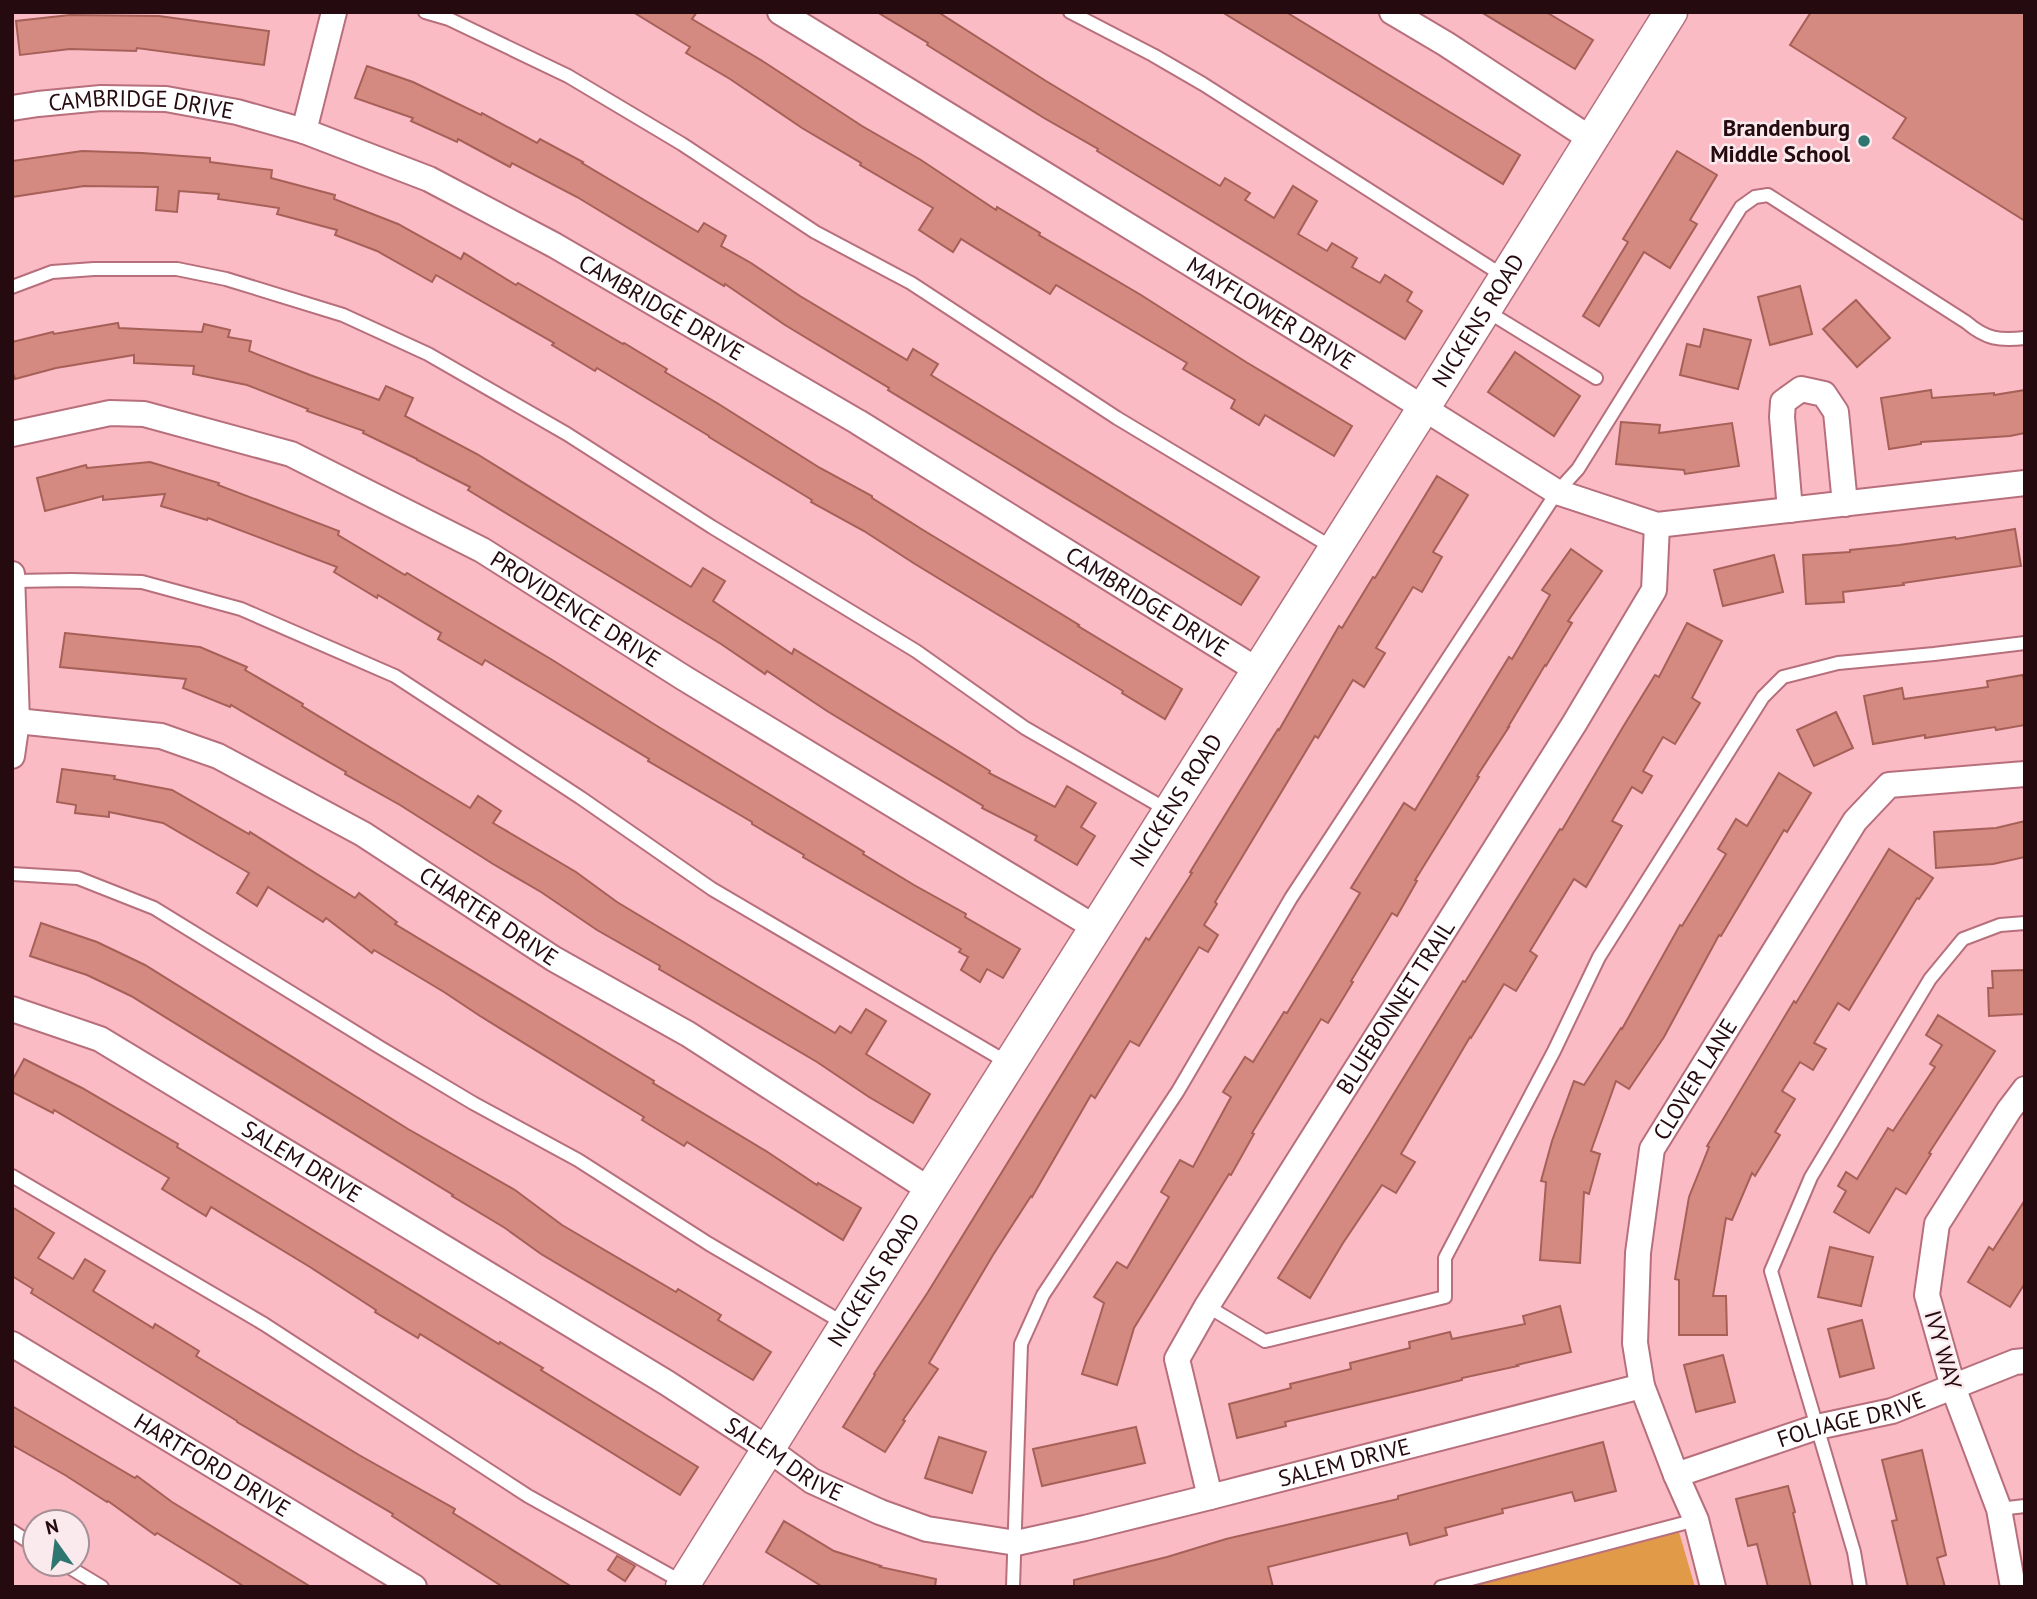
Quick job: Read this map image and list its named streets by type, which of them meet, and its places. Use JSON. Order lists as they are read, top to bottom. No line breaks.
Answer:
{"streets":{"street":["CAMBRIDGE DRIVE","MAYFLOWER DRIVE","NICKENS ROAD","PROVIDENCE DRIVE","CHARTER DRIVE","BLUEBONNET TRAIL","CLOVER LANE","SALEM DRIVE","IVY WAY","FOLIAGE DRIVE","HARTFORD DRIVE"]},"crossings":[["CAMBRIDGE DRIVE","NICKENS ROAD"],["MAYFLOWER DRIVE","NICKENS ROAD"],["MAYFLOWER DRIVE","BLUEBONNET TRAIL"],["NICKENS ROAD","PROVIDENCE DRIVE"],["NICKENS ROAD","CHARTER DRIVE"],["NICKENS ROAD","SALEM DRIVE"],["BLUEBONNET TRAIL","SALEM DRIVE"],["CLOVER LANE","SALEM DRIVE"],["CLOVER LANE","FOLIAGE DRIVE"],["IVY WAY","FOLIAGE DRIVE"]],"places":["Brandenburg Middle School"],"north":"top"}
